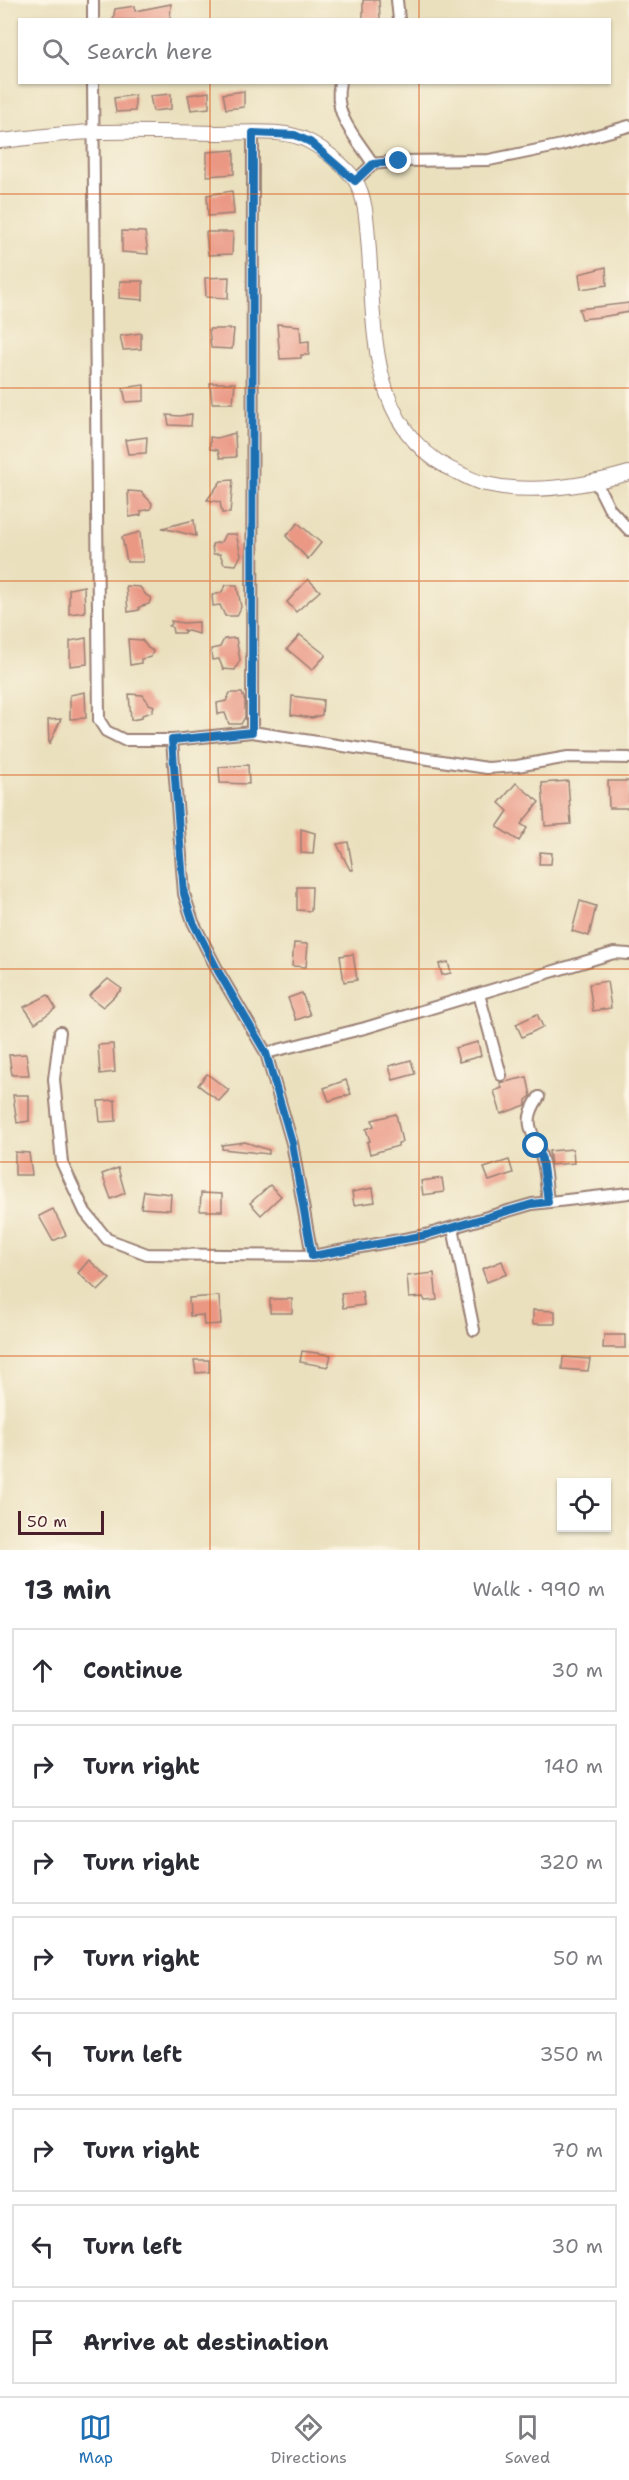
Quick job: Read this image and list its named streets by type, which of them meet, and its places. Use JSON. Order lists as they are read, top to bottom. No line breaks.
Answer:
{"scale_bar":"50 m","page":{"search":"Search here","scale":"50 m","heading":["13 min","Walk · 990 m"],"list":[["Continue","30 m"],["Turn right","140 m"],["Turn right","320 m"],["Turn right","50 m"],["Turn left","350 m"],["Turn right","70 m"],["Turn left","30 m"],"Arrive at destination"],"nav":["Map","Directions","Saved"]}}
